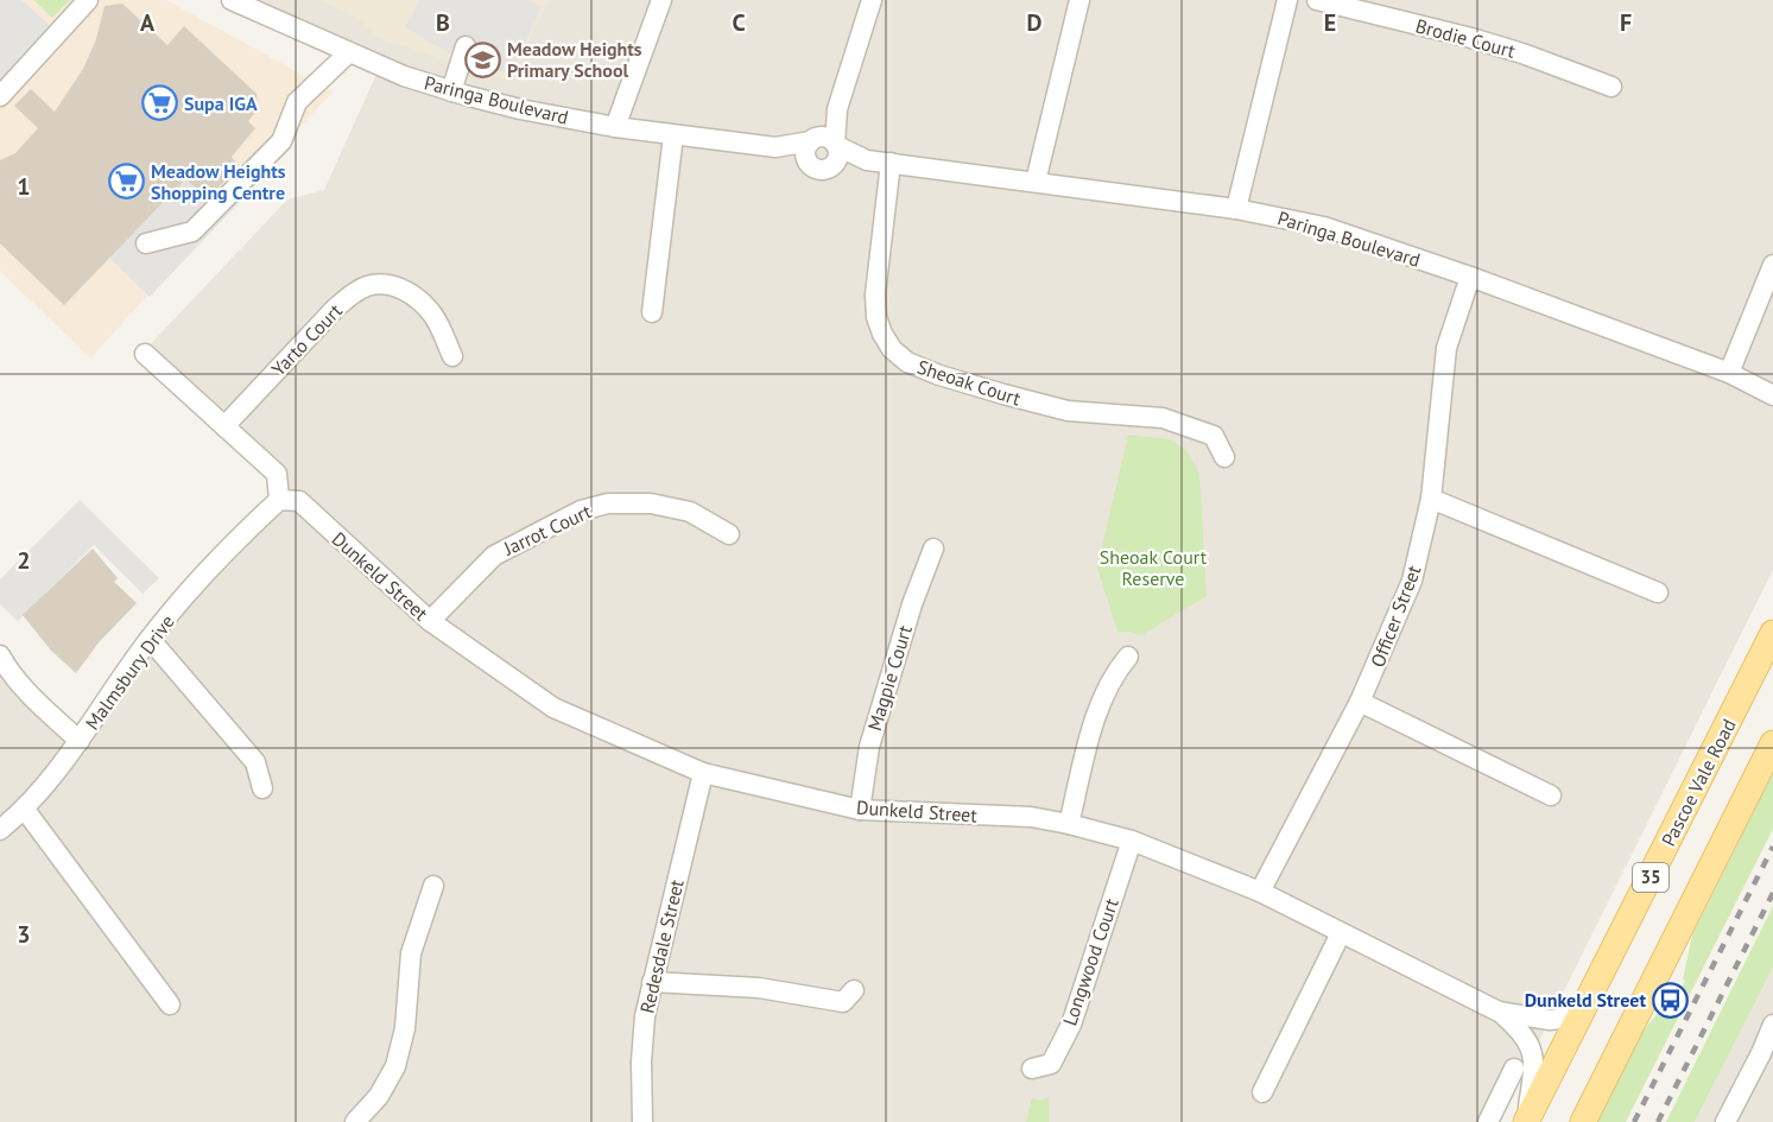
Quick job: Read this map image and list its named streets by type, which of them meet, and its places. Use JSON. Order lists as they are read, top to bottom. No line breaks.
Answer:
{"streets":{"main road":["Pascoe Vale Road","35"],"street":["Brodie Court","Paringa Boulevard","Yarto Court","Sheoak Court","Jarrot Court","Dunkeld Street","Officer Street","Malmsbury Drive","Magpie Court","Redesdale Street","Longwood Court"]},"crossings":[["Paringa Boulevard","Sheoak Court"],["Paringa Boulevard","Officer Street"],["Jarrot Court","Dunkeld Street"],["Dunkeld Street","Officer Street"],["Dunkeld Street","Malmsbury Drive"],["Dunkeld Street","Magpie Court"],["Dunkeld Street","Pascoe Vale Road"],["Dunkeld Street","Redesdale Street"],["Dunkeld Street","Longwood Court"]],"parks":["Sheoak Court Reserve"],"places":{"school or university":["Meadow Heights Primary School"],"supermarket":["Supa IGA","Meadow Heights Shopping Centre"],"bus stop":["Dunkeld Street"]},"grid":{"columns":["A","B","C","D","E","F"],"rows":["1","2","3"]}}
